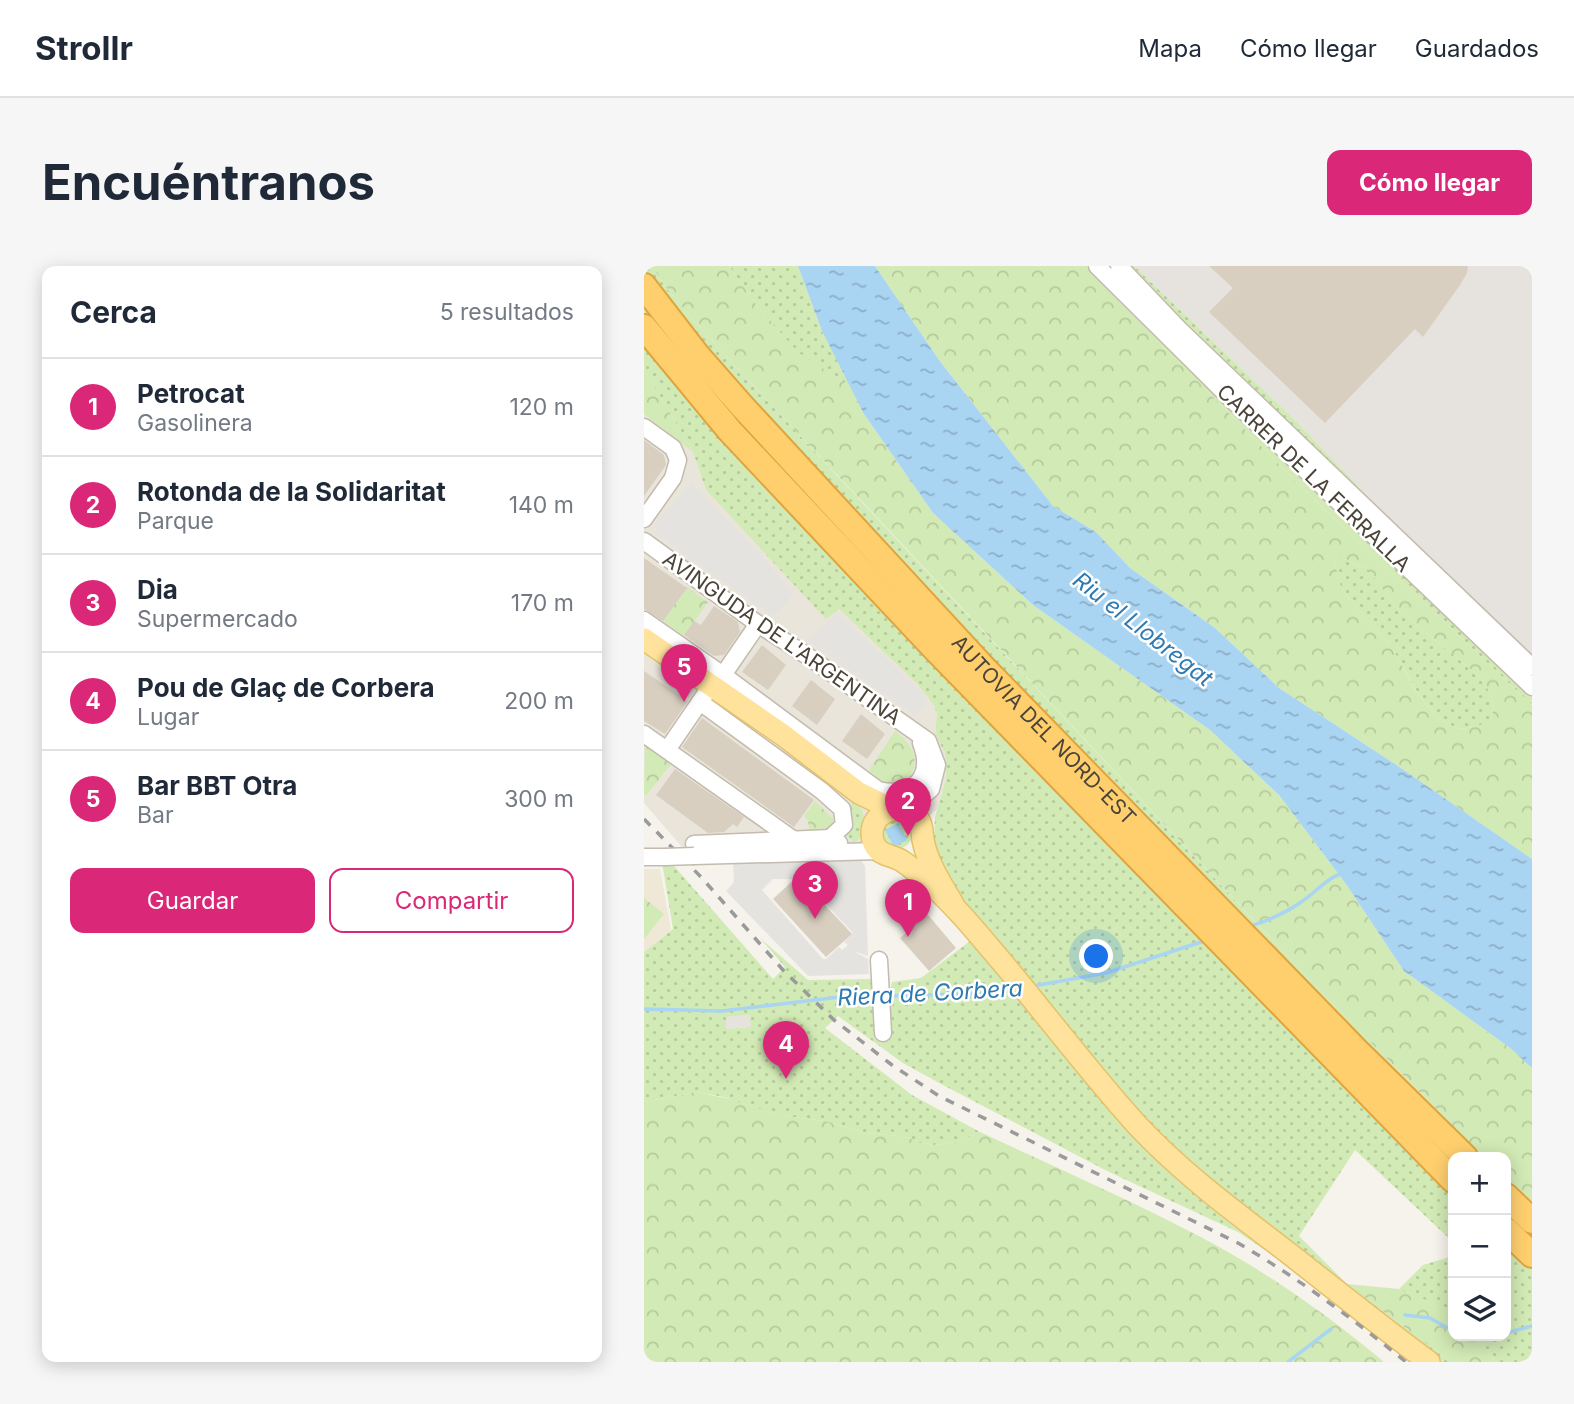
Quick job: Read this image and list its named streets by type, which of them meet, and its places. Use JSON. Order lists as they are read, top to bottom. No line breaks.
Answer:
{"streets":{"highway":["AUTOVIA DEL NORD-EST"],"street":["CARRER DE LA FERRALLA","AVINGUDA DE L'ARGENTINA"]},"water":["Riu el Llobregat","Riera de Corbera"],"page":{"header":"Strollr","nav":["Mapa","Cómo llegar","Guardados"],"buttons":["Cómo llegar",["Guardar","Compartir"]],"title":"Encuéntranos","heading":["Cerca","5 resultados"],"list":[{"mark":"1","name":"Petrocat","note":"Gasolinera","value":"120 m"},{"mark":"2","name":"Rotonda de la Solidaritat","note":"Parque","value":"140 m"},{"mark":"3","name":"Dia","note":"Supermercado","value":"170 m"},{"mark":"4","name":"Pou de Glaç de Corbera","note":"Lugar","value":"200 m"},{"mark":"5","name":"Bar BBT Otra","note":"Bar","value":"300 m"}],"pins":["5","2","3","1","4"],"map_buttons":["+","−"]}}
